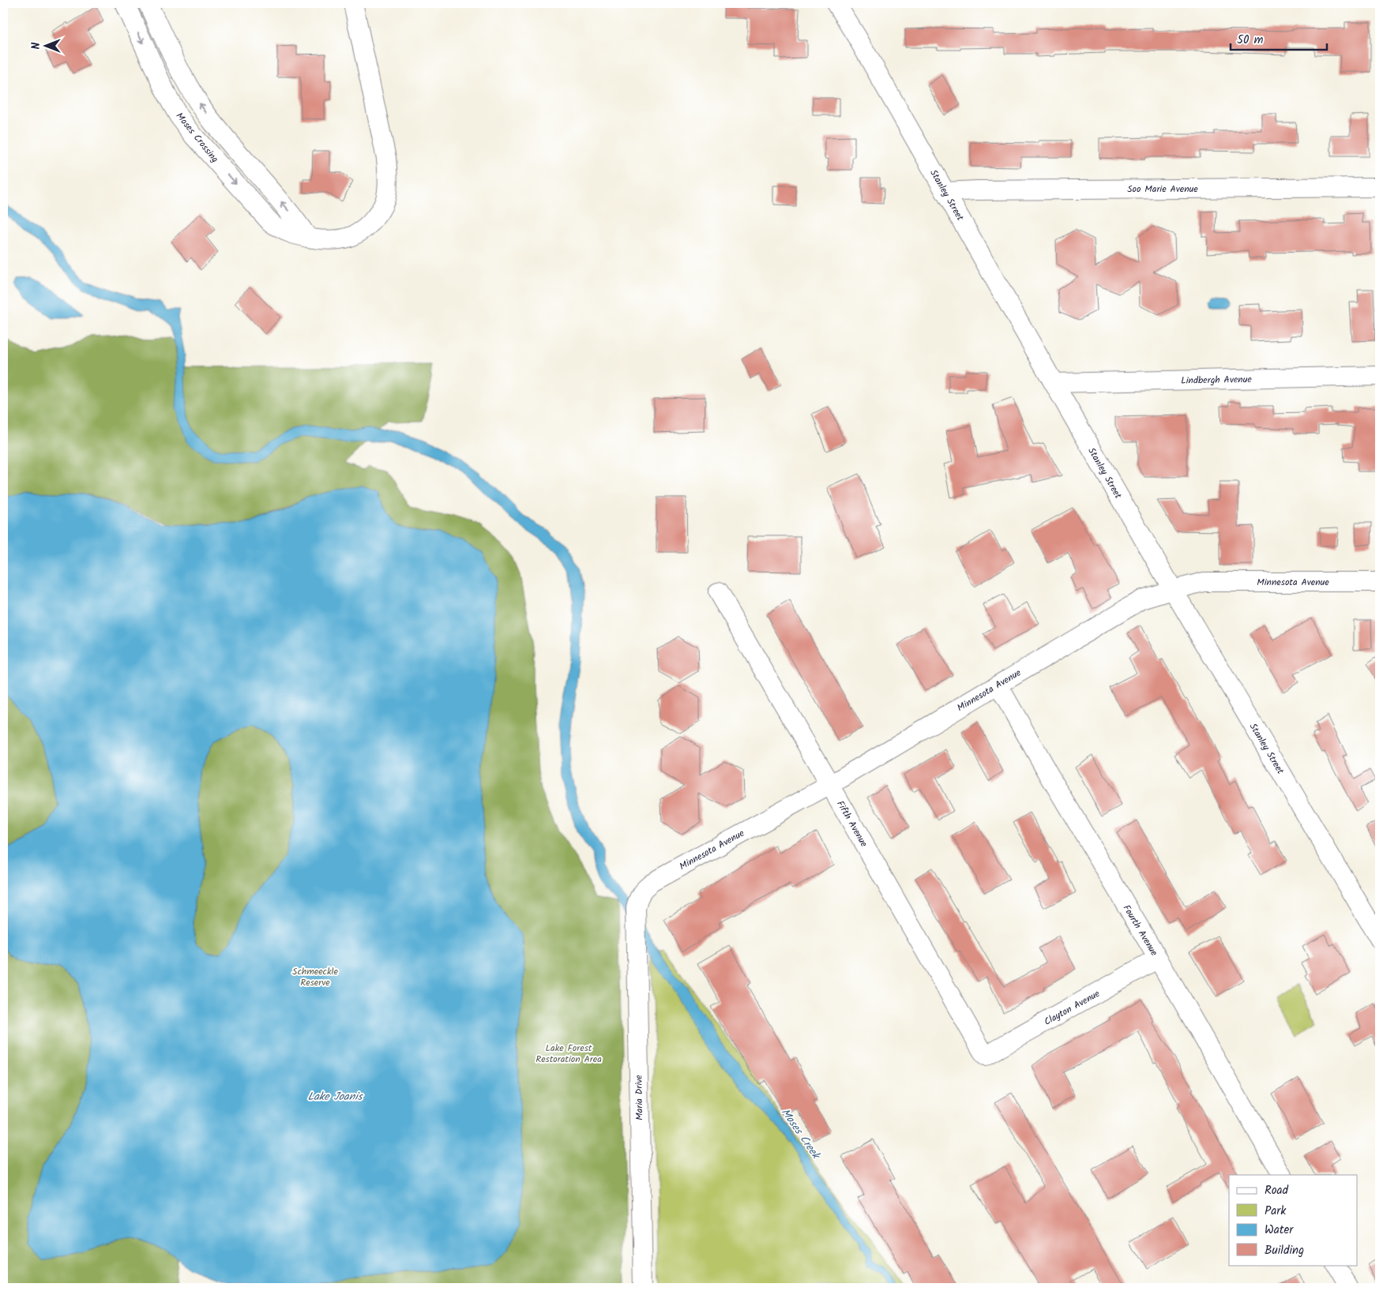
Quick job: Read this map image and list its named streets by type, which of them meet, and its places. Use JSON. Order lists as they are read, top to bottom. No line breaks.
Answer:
{"streets":{"street":["Moses Crossing","Soo Marie Avenue","Stanley Street","Lindbergh Avenue","Minnesota Avenue","Fifth Avenue","Fourth Avenue","Clayton Avenue","Maria Drive"]},"crossings":[["Soo Marie Avenue","Stanley Street"],["Stanley Street","Lindbergh Avenue"],["Stanley Street","Minnesota Avenue"],["Minnesota Avenue","Fifth Avenue"],["Minnesota Avenue","Fourth Avenue"],["Minnesota Avenue","Maria Drive"],["Fifth Avenue","Clayton Avenue"],["Fourth Avenue","Clayton Avenue"]],"water":["Lake Joanis","Moses Creek"],"parks":["Schmeeckle Reserve","Lake Forest Restoration Area"],"legend":["Road","Park","Water","Building"],"scale_bar":"50 m","north":"left"}
